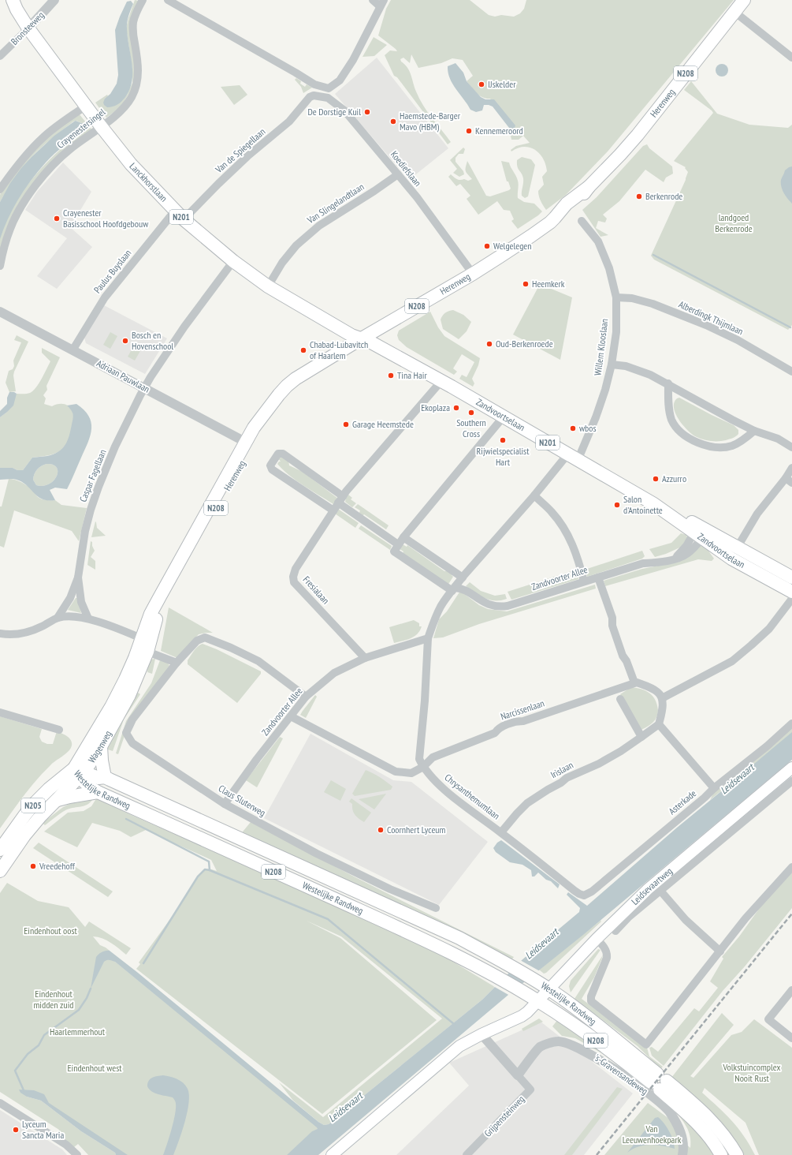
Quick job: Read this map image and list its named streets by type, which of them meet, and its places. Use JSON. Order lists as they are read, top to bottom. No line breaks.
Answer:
{"streets":{"main road":["N208","Herenweg","Lanckhorstlaan","N201","Zandvoortselaan","Wagenweg","Westelijke Randweg","N205","Leidsevaartweg"],"street":["Bronsteeweg","Crayenestersingel","Van de Spiegellaan","Koediefslaan","Van Slingelandtlaan","Paulus Buyslaan","Alberdingk Thijmlaan","Willem Klooslaan","Adriaan Pauwlaan","Caspar Fagellaan","Zandvoorter Allee","Fresialaan","Narcissenlaan","Irislaan","Chrysanthemumlaan","Claus Sluterweg","Asterkade","'s-Gravensandeweg","Grijpensteinweg"]},"crossings":[["Bronsteeweg","Lanckhorstlaan"],["Herenweg","Koediefslaan"],["Herenweg","Lanckhorstlaan"],["Herenweg","Adriaan Pauwlaan"],["Herenweg","Zandvoortselaan"],["Herenweg","Wagenweg"],["Crayenestersingel","Lanckhorstlaan"],["Van de Spiegellaan","Koediefslaan"],["Van de Spiegellaan","Lanckhorstlaan"],["Van de Spiegellaan","Paulus Buyslaan"],["Koediefslaan","Van Slingelandtlaan"],["Lanckhorstlaan","Van Slingelandtlaan"],["Lanckhorstlaan","Paulus Buyslaan"],["Lanckhorstlaan","Zandvoortselaan"],["Lanckhorstlaan","Caspar Fagellaan"],["Paulus Buyslaan","Adriaan Pauwlaan"],["Alberdingk Thijmlaan","Willem Klooslaan"],["Willem Klooslaan","Zandvoortselaan"],["Adriaan Pauwlaan","Caspar Fagellaan"],["Zandvoortselaan","Zandvoorter Allee"],["Zandvoortselaan","Fresialaan"],["Zandvoorter Allee","Fresialaan"],["Zandvoorter Allee","Narcissenlaan"],["Zandvoorter Allee","Claus Sluterweg"],["Narcissenlaan","Chrysanthemumlaan"],["Wagenweg","Westelijke Randweg"],["Irislaan","Chrysanthemumlaan"],["Westelijke Randweg","Leidsevaartweg"],["Chrysanthemumlaan","Asterkade"],["Leidsevaartweg","Grijpensteinweg"],["'s-Gravensandeweg","Grijpensteinweg"]],"water":["Leidsevaart"],"parks":["landgoed Berkenrode","Eindenhout oost","Eindenhout midden zuid","Haarlemmerhout","Volkstuincomplex Nooit Rust","Eindenhout west","Van Leeuwenhoekpark"],"places":["IJskelder","De Dorstige Kuil","Haemstede-Barger Mavo (HBM)","Kennemeroord","Berkenrode","Crayenester Basisschool Hoofdgebouw","Welgelegen","Heemkerk","Bosch en Hovenschool","Oud-Berkenroede","Chabad-Lubavitch of Haarlem","Tina Hair","Ekoplaza","Southern Cross","Garage Heemstede","wbos","Rijwielspecialist Hart","Azzurro","Salon d'Antoinette","Coornhert Lyceum","Vreedehoff","Lyceum Sancta Maria"]}
